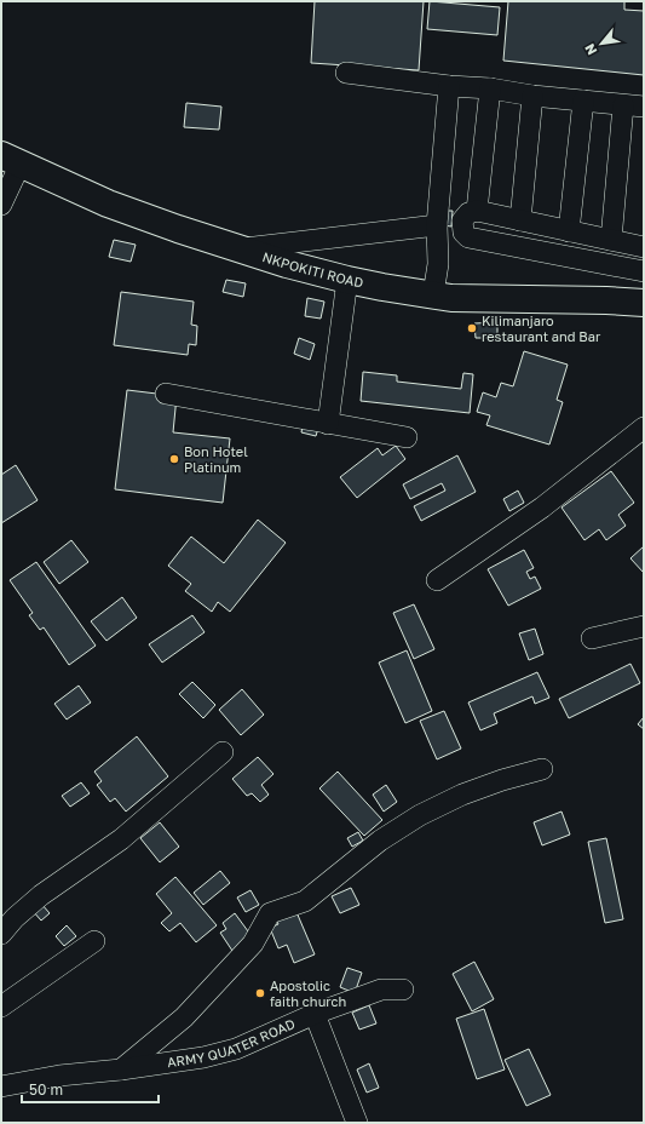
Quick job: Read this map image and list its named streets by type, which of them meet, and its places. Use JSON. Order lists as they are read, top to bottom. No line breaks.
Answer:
{"streets":{"main road":["NKPOKITI ROAD"],"street":["ARMY QUATER ROAD"]},"places":["Kilimanjaro restaurant and Bar","Bon Hotel Platinum","Apostolic faith church"],"scale_bar":"50 m","north":"bottom left"}
